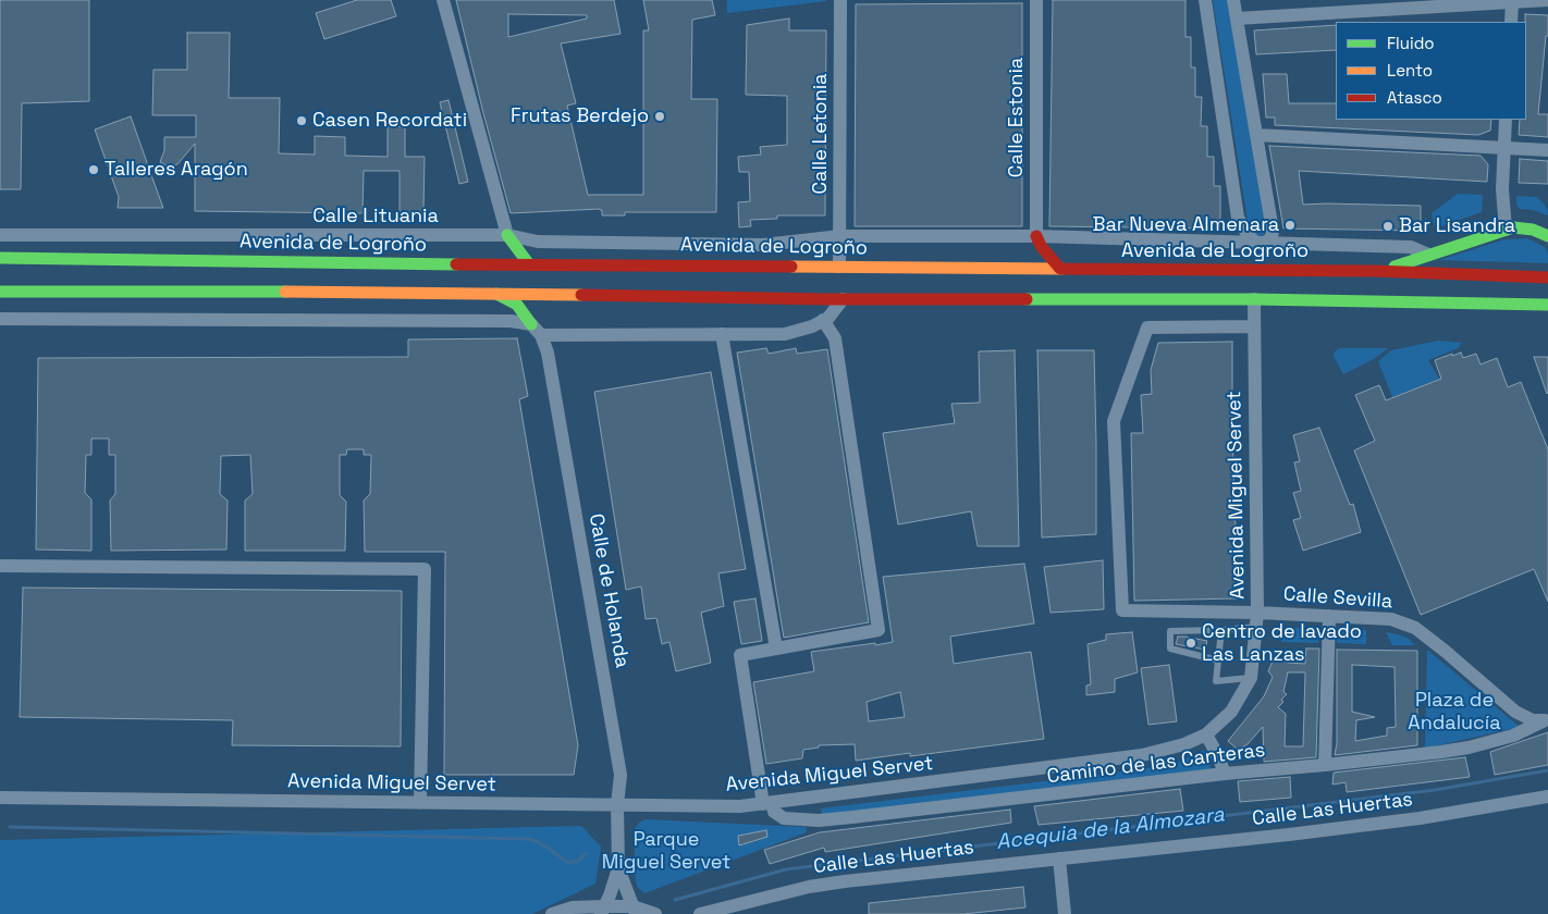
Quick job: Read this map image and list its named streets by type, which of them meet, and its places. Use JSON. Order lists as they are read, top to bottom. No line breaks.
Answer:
{"streets":{"highway":["Avenida de Logroño"],"street":["Calle Estonia","Calle Letonia","Calle Lituania","Avenida Miguel Servet","Calle de Holanda","Calle Sevilla","Camino de las Canteras","Calle Las Huertas"]},"crossings":[["Calle Estonia","Calle Lituania"],["Calle Letonia","Calle Lituania"],["Calle Letonia","Avenida de Logroño"],["Avenida Miguel Servet","Calle de Holanda"],["Avenida Miguel Servet","Calle Sevilla"],["Avenida Miguel Servet","Camino de las Canteras"],["Calle Sevilla","Camino de las Canteras"]],"water":["Acequia de la Almozara"],"parks":["Plaza de Andalucía","Parque Miguel Servet"],"places":["Frutas Berdejo","Casen Recordati","Talleres Aragón","Bar Nueva Almenara","Bar Lisandra","Centro de lavado Las Lanzas"],"legend":["Fluido","Lento","Atasco"]}
